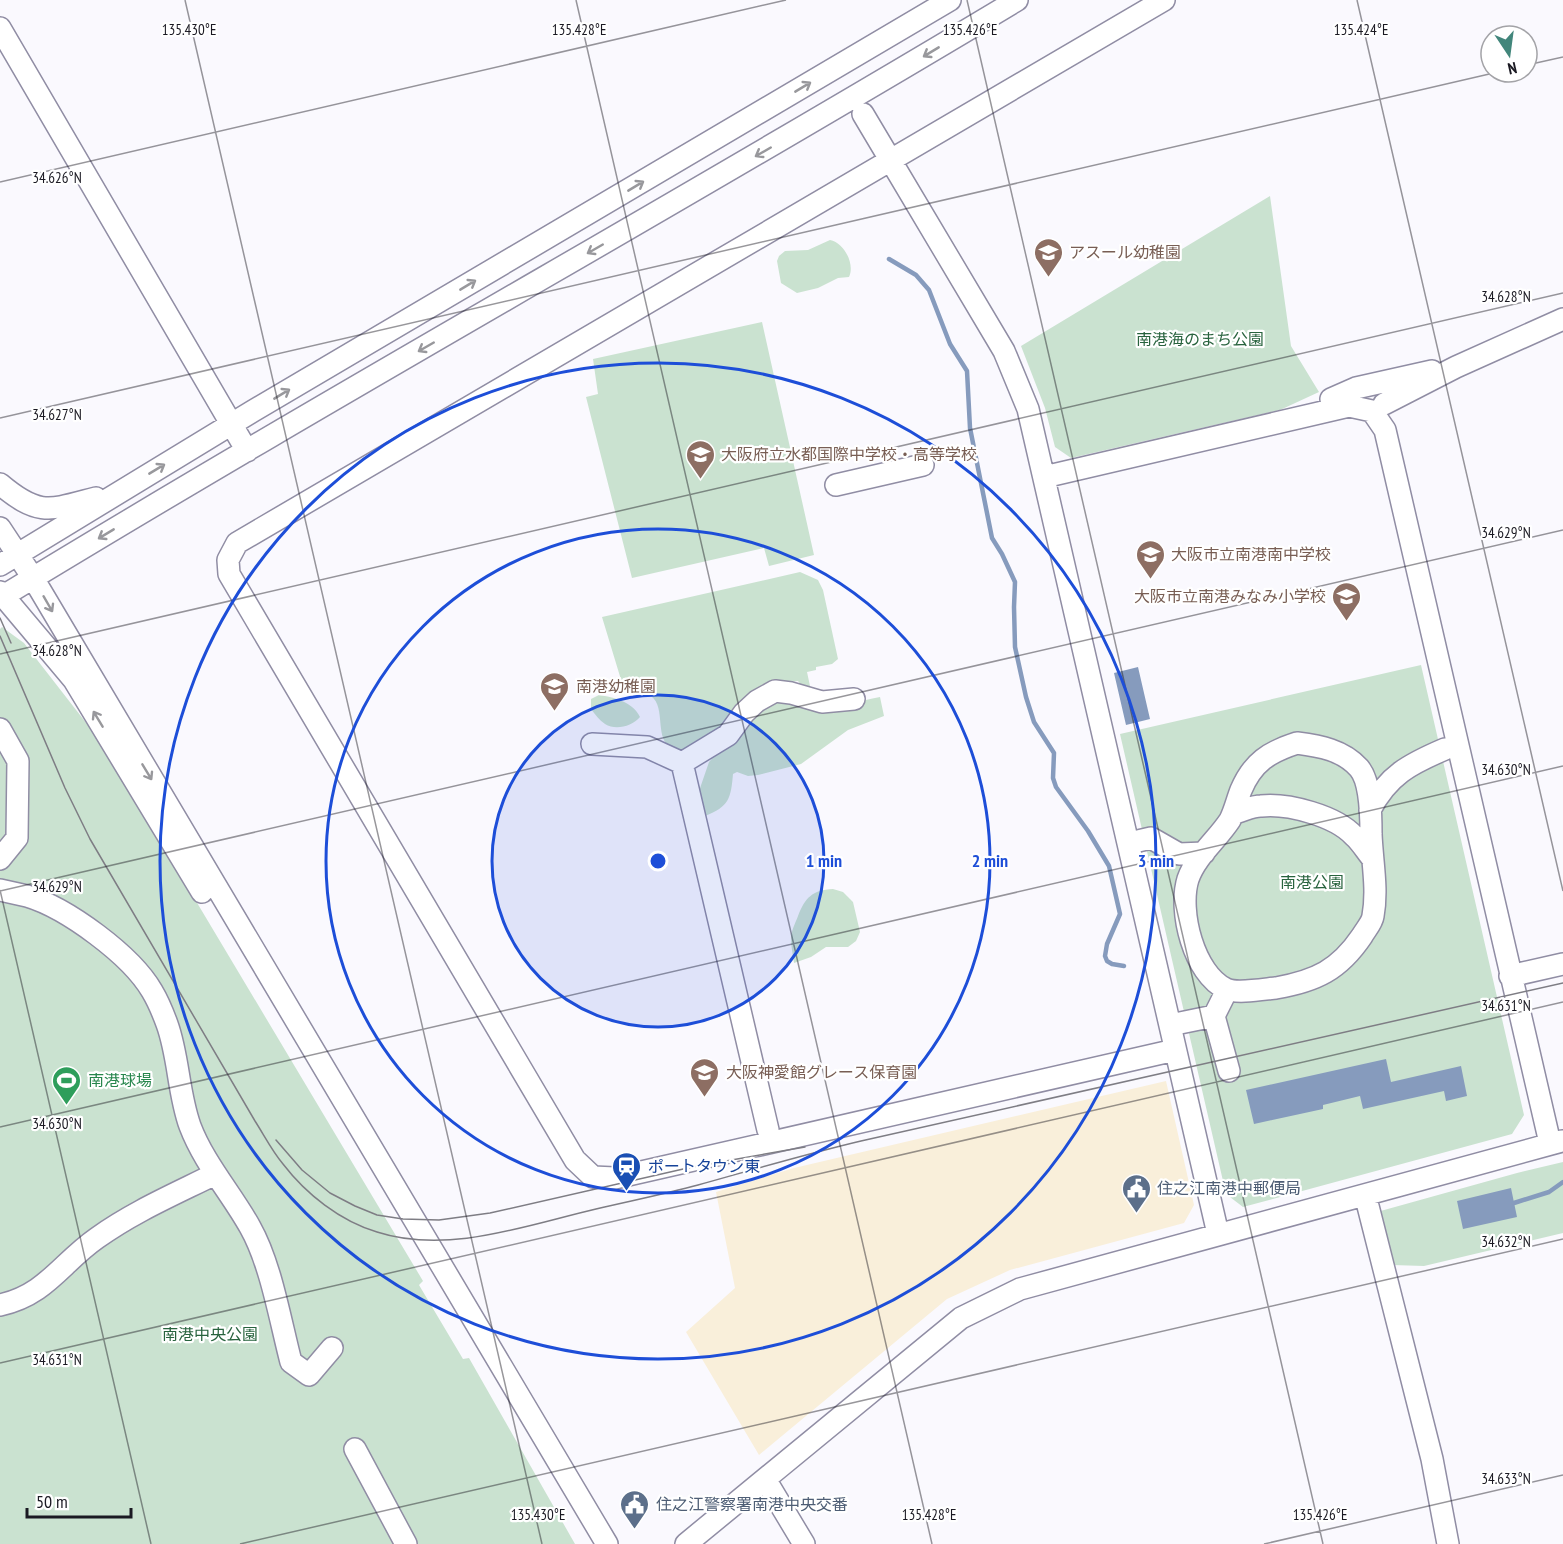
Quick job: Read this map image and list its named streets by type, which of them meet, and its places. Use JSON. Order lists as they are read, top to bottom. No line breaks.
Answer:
{"parks":["南港海のまち公園","南港公園","南港中央公園"],"places":{"school or university":["アスール幼稚園","大阪府立水都国際中学校・高等学校","大阪市立南港南中学校","大阪市立南港みなみ小学校","南港幼稚園","大阪神愛館グレース保育園"],"sports":["南港球場"],"station":["ポートタウン東"],"public building":["住之江南港中郵便局","住之江警察署南港中央交番"]},"scale_bar":"50 m","north":"bottom","coordinates":["135.430°E","135.428°E","135.426°E","135.424°E","34.626°N","34.628°N","34.627°N","34.629°N","34.630°N","34.631°N","34.632°N","34.633°N"],"rings":["1 min","2 min","3 min"]}
